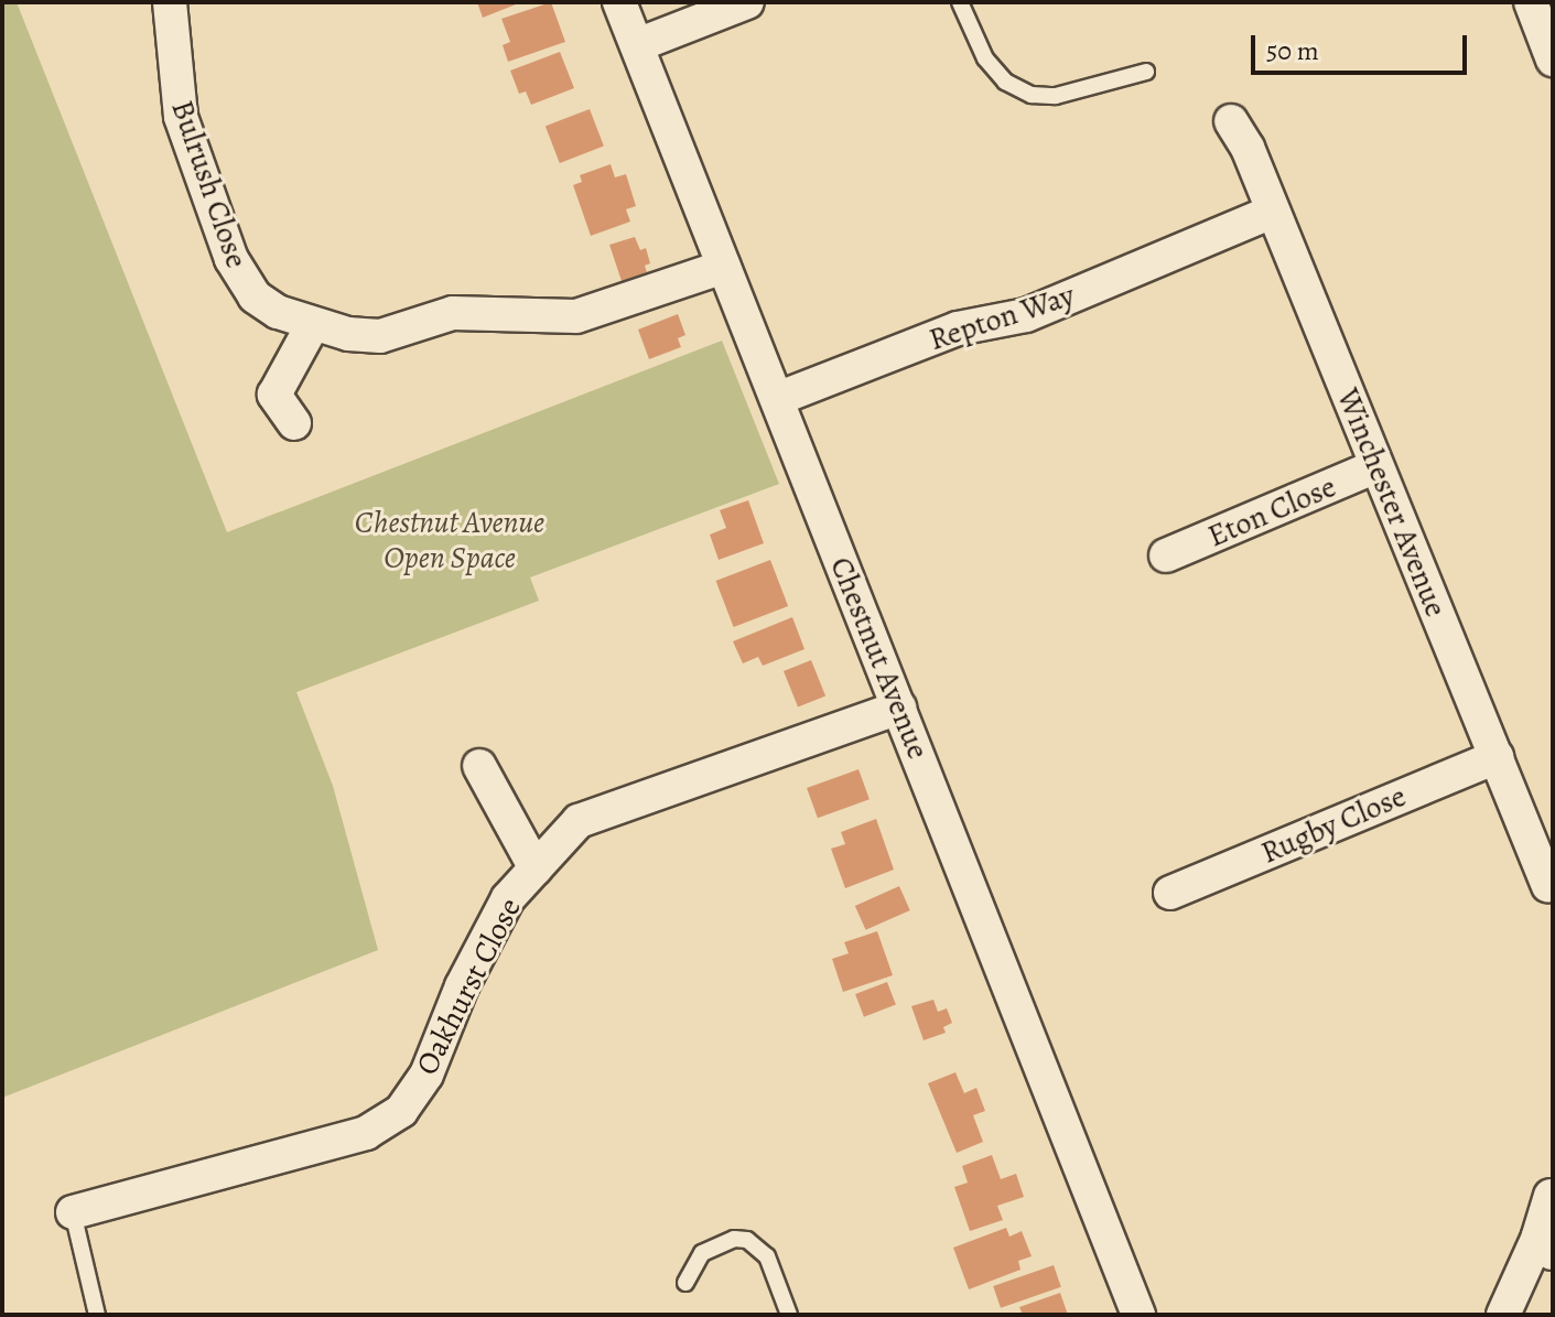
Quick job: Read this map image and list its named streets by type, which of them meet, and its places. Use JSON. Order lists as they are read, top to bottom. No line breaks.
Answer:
{"streets":{"street":["Bulrush Close","Repton Way","Winchester Avenue","Eton Close","Chestnut Avenue","Rugby Close","Oakhurst Close"]},"crossings":[["Bulrush Close","Chestnut Avenue"],["Repton Way","Winchester Avenue"],["Repton Way","Chestnut Avenue"],["Winchester Avenue","Eton Close"],["Winchester Avenue","Rugby Close"],["Chestnut Avenue","Oakhurst Close"]],"parks":["Chestnut Avenue Open Space"],"scale_bar":"50 m"}
